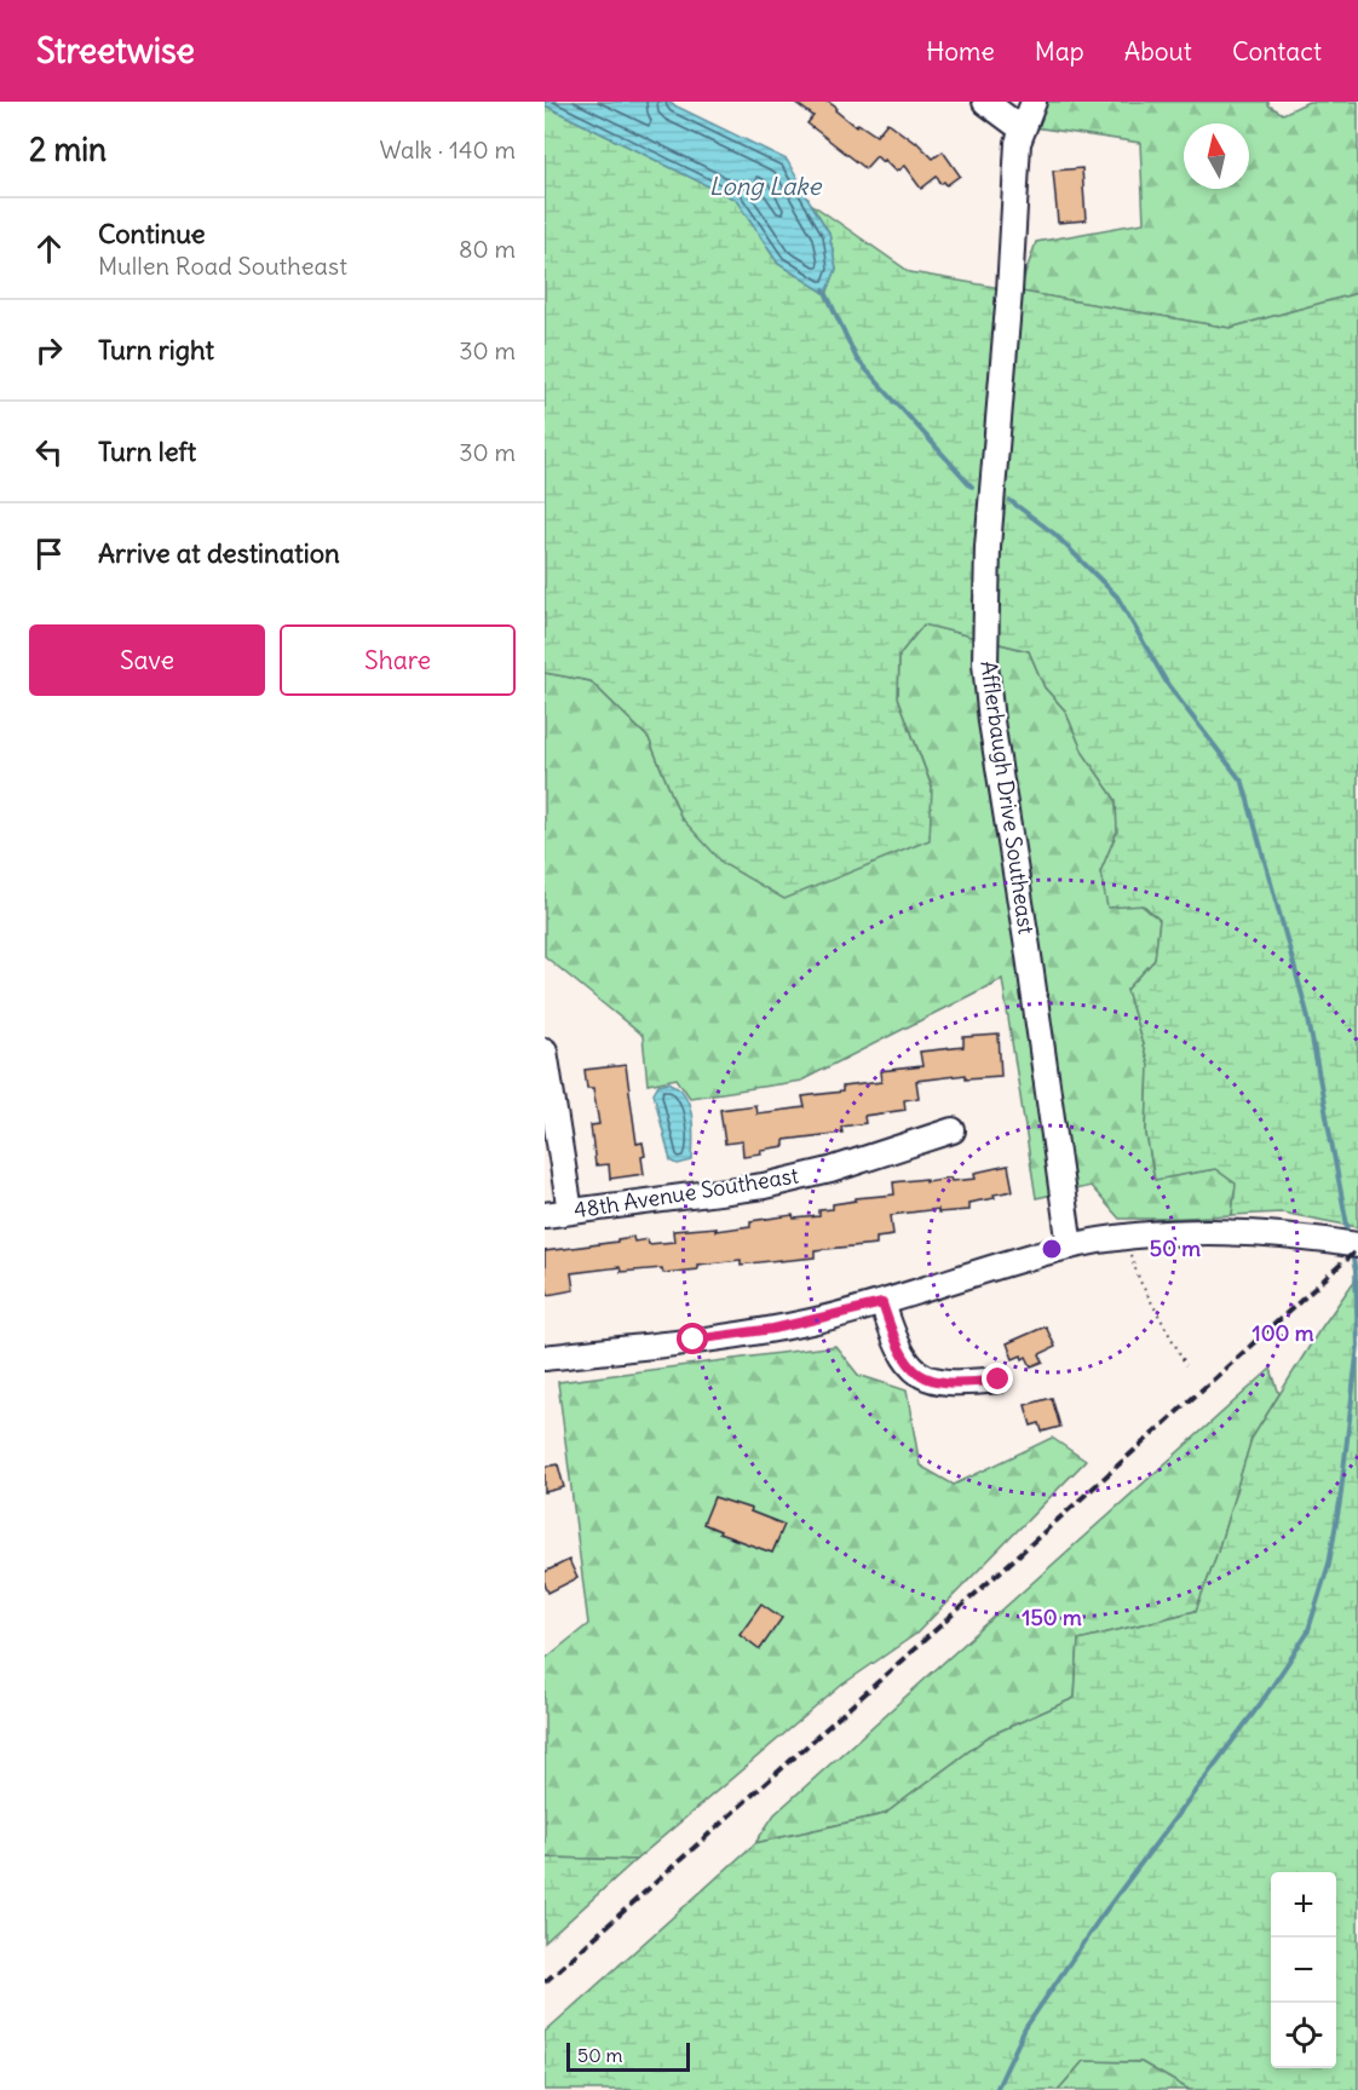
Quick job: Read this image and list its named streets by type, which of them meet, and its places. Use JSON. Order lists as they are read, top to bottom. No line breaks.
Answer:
{"streets":{"street":["Afflerbaugh Drive Southeast","48th Avenue Southeast"]},"water":["Long Lake"],"scale_bar":"50 m","north":"top","page":{"header":"Streetwise","nav":["Home","Map","About","Contact"],"heading":["2 min","Walk · 140 m"],"list":[["Continue","Mullen Road Southeast","80 m"],["Turn right","30 m"],["Turn left","30 m"],"Arrive at destination"],"buttons":["Save","Share"],"map_buttons":["+","−"],"scale":"50 m"},"rings":["50 m","100 m","150 m"]}
